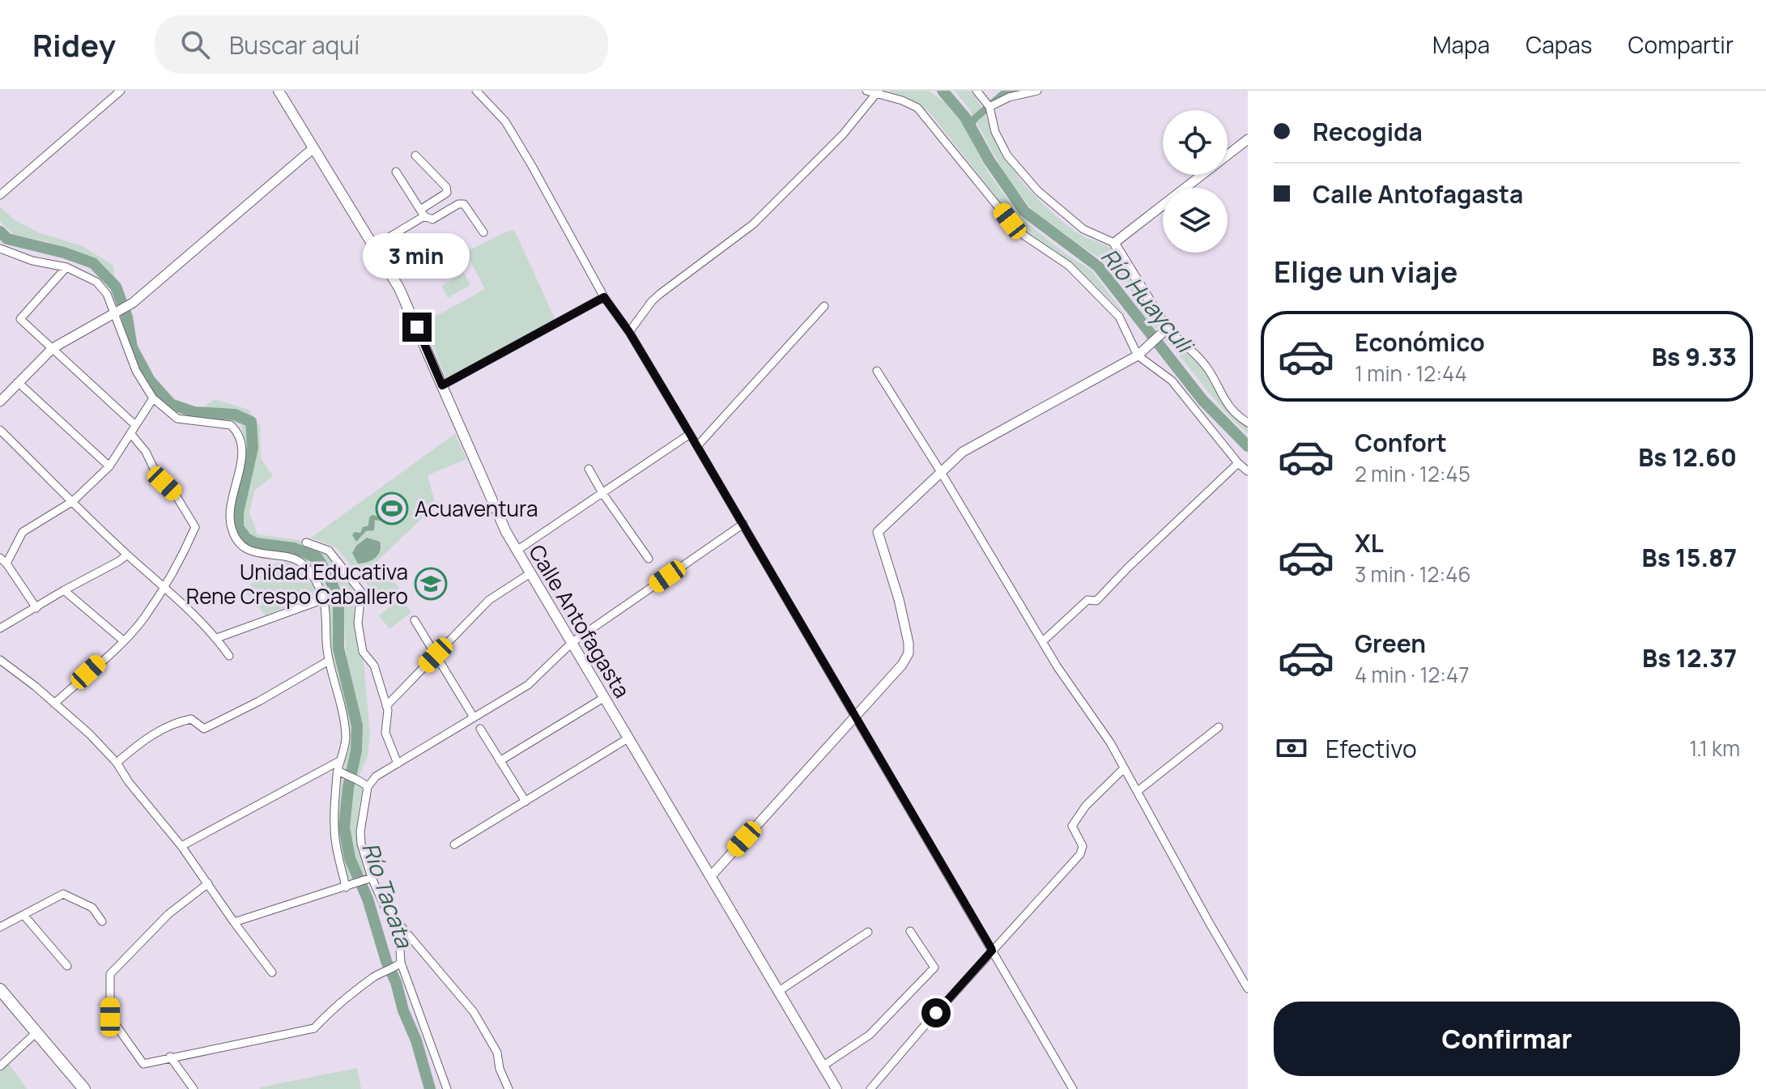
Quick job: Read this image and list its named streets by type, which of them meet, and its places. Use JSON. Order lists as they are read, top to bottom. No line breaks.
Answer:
{"streets":{"main road":["Calle Antofagasta"]},"water":["Río Huayculi","Río Tacata"],"places":{"sports":["Acuaventura"],"school or university":["Unidad Educativa Rene Crespo Caballero"]},"page":{"header":"Ridey","search":"Buscar aquí","nav":["Mapa","Capas","Compartir"],"banner":["Recogida","Calle Antofagasta"],"bubble":"3 min","heading":"Elige un viaje","list":[{"name":"Económico","note":"1 min · 12:44","value":"Bs 9.33"},{"name":"Confort","note":"2 min · 12:45","value":"Bs 12.60"},{"name":"XL","note":"3 min · 12:46","value":"Bs 15.87"},{"name":"Green","note":"4 min · 12:47","value":"Bs 12.37"}],"pay":["Efectivo","1.1 km"],"buttons":"Confirmar"}}
